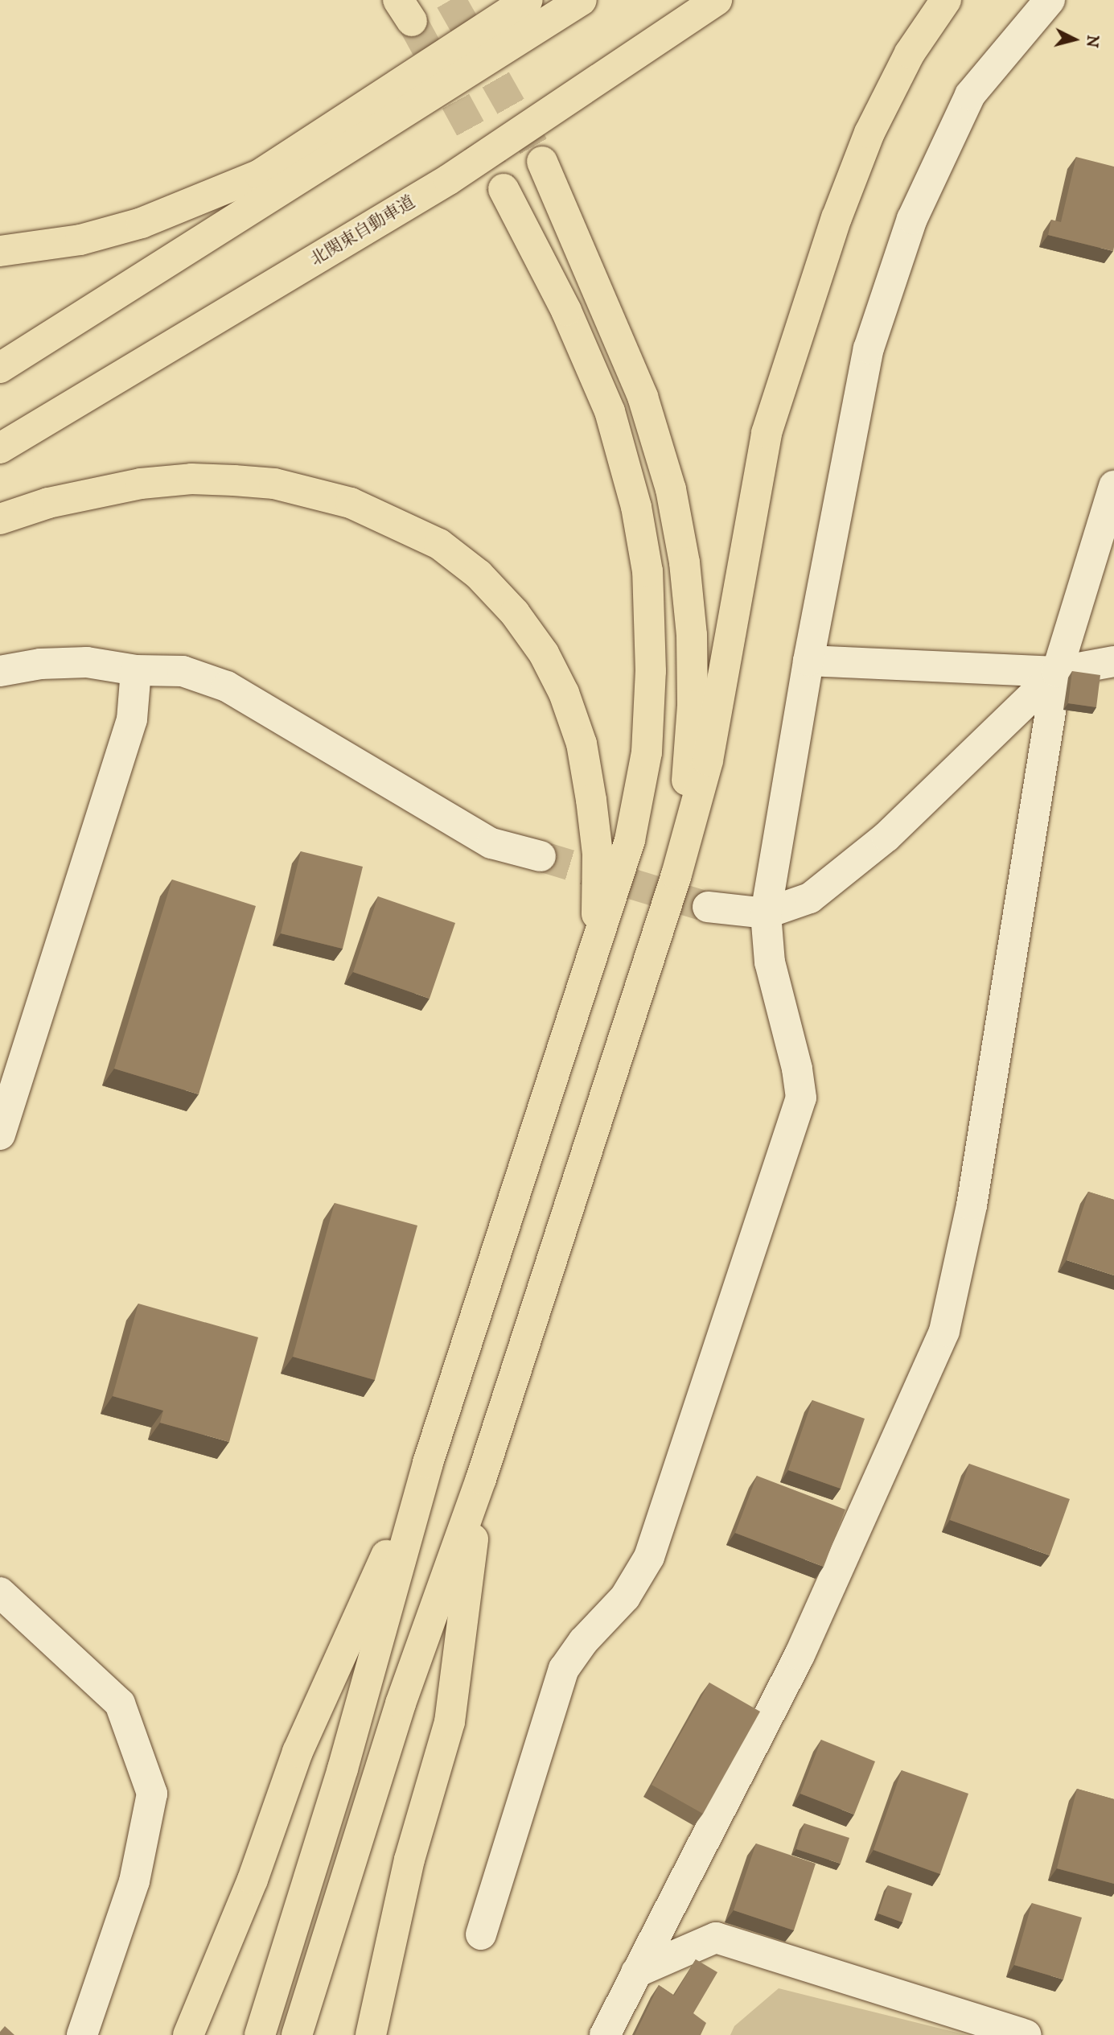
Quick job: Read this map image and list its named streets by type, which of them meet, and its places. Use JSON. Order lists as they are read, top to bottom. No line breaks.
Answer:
{"streets":{"highway":["北関東自動車道"]},"north":"right"}
